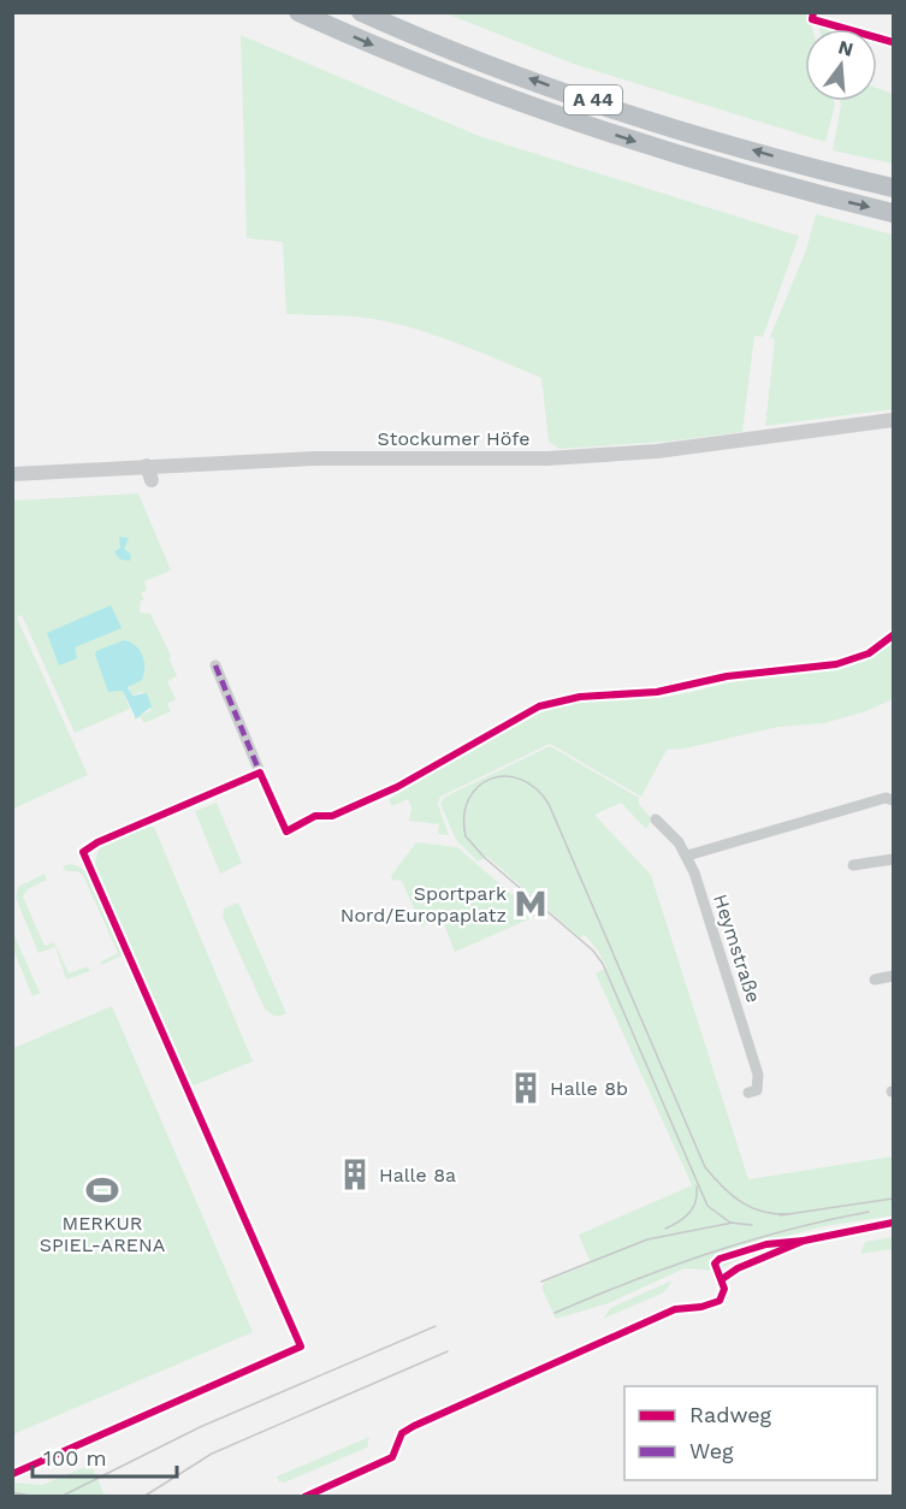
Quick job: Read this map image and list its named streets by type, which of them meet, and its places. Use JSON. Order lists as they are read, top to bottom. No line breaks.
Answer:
{"streets":{"highway":["A 44"],"street":["Stockumer Höfe","Heymstraße"]},"places":{"metro station":["Sportpark Nord/Europaplatz"],"building":["Halle 8b","Halle 8a"],"sports":["MERKUR SPIEL-ARENA"]},"legend":["Radweg","Weg"],"scale_bar":"100 m","north":"top"}
